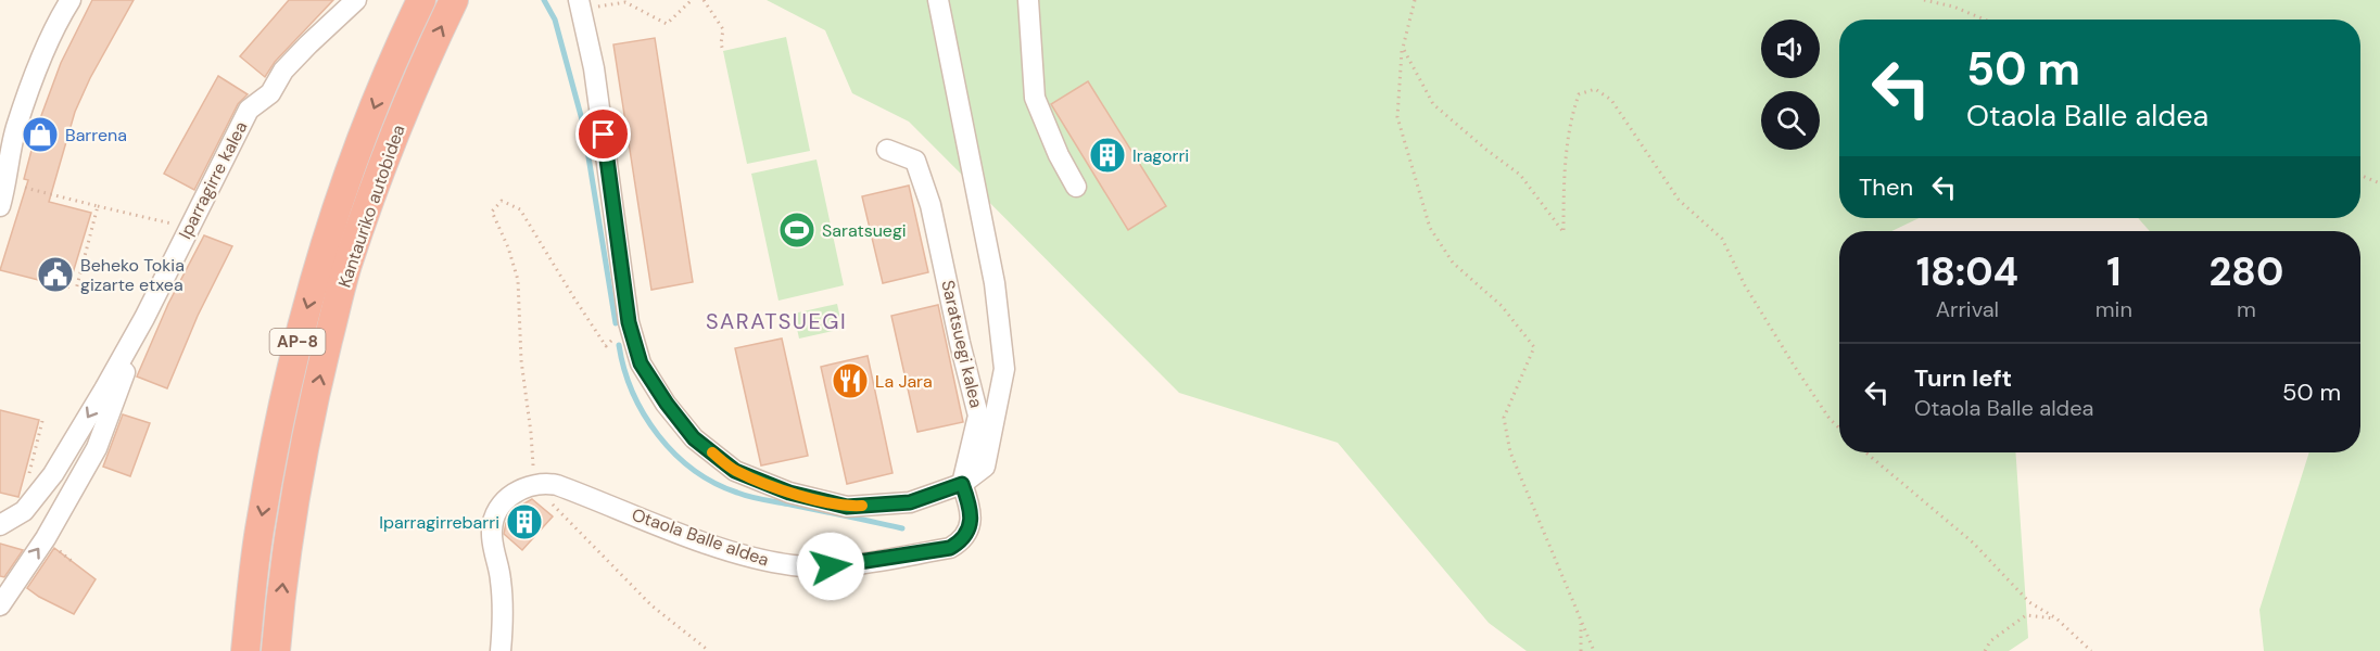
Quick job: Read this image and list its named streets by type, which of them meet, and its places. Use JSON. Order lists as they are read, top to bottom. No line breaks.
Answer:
{"streets":{"highway":["Kantauriko autobidea","AP-8"],"street":["Iparragirre kalea","Saratsuegi kalea","Otaola Balle aldea"]},"crossings":[["Saratsuegi kalea","Otaola Balle aldea"]],"districts":["SARATSUEGI"],"places":{"shop":["Barrena"],"building":["Iragorri","Iparragirrebarri"],"sports":["Saratsuegi"],"public building":["Beheko Tokia gizarte etxea"],"restaurant":["La Jara"]},"page":{"turn":["50 m","Otaola Balle aldea"],"then":"Then","eta":["18:04","Arrival","1","min","280","m"],"list":[{"name":"Turn left","note":"Otaola Balle aldea","value":"50 m"}]}}
